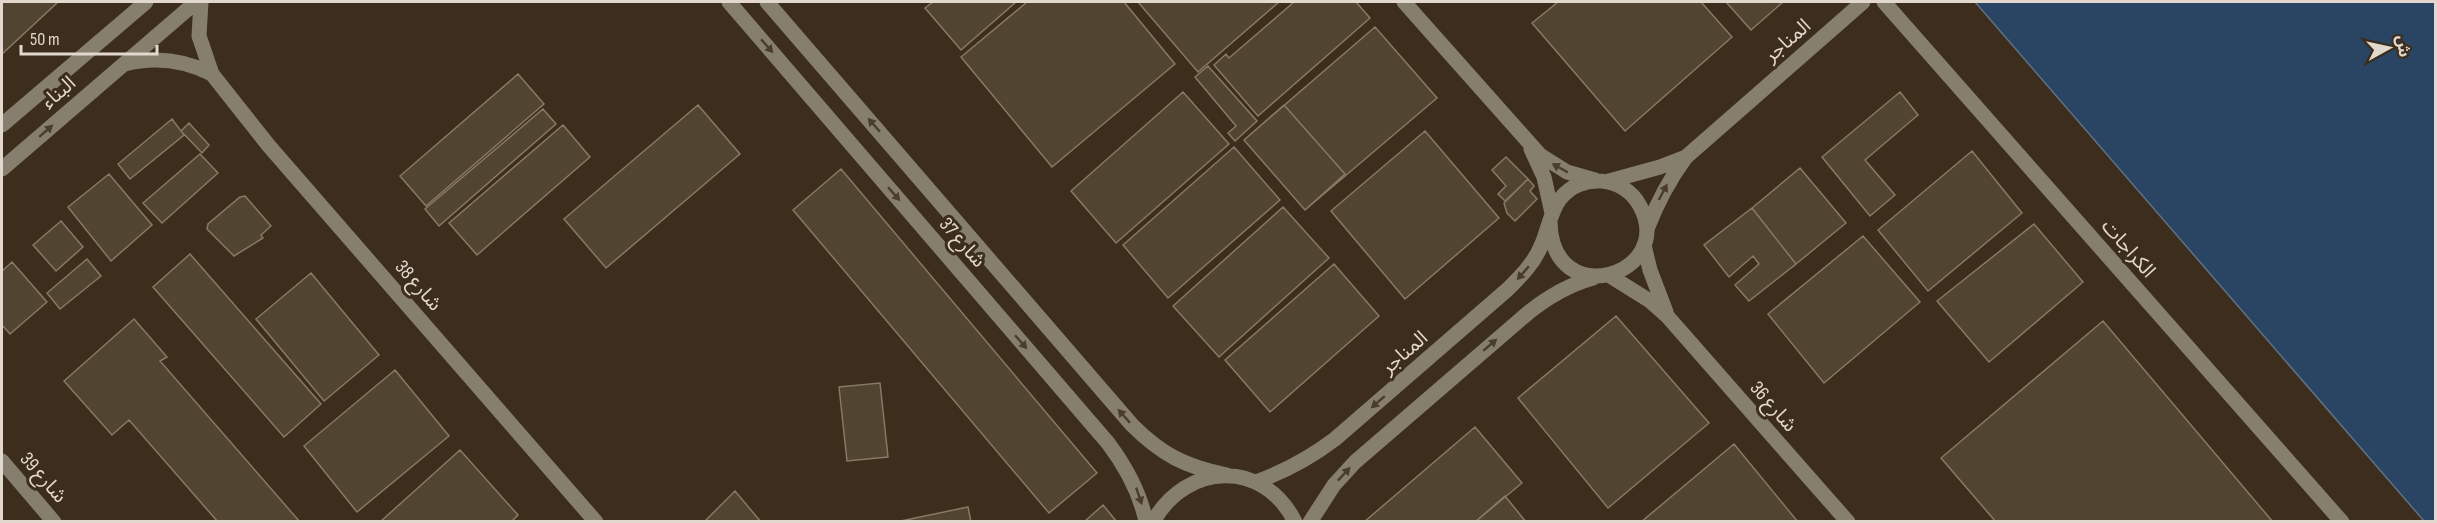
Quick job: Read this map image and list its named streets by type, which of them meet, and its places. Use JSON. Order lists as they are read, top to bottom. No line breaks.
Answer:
{"streets":{"street":["المناجر","البناء","شارع 37","الكراجات","شارع 38","شارع 36","شارع 39"]},"crossings":[["المناجر","شارع 37"],["المناجر","شارع 36"],["البناء","شارع 38"]],"scale_bar":"50 m","north":"right"}
